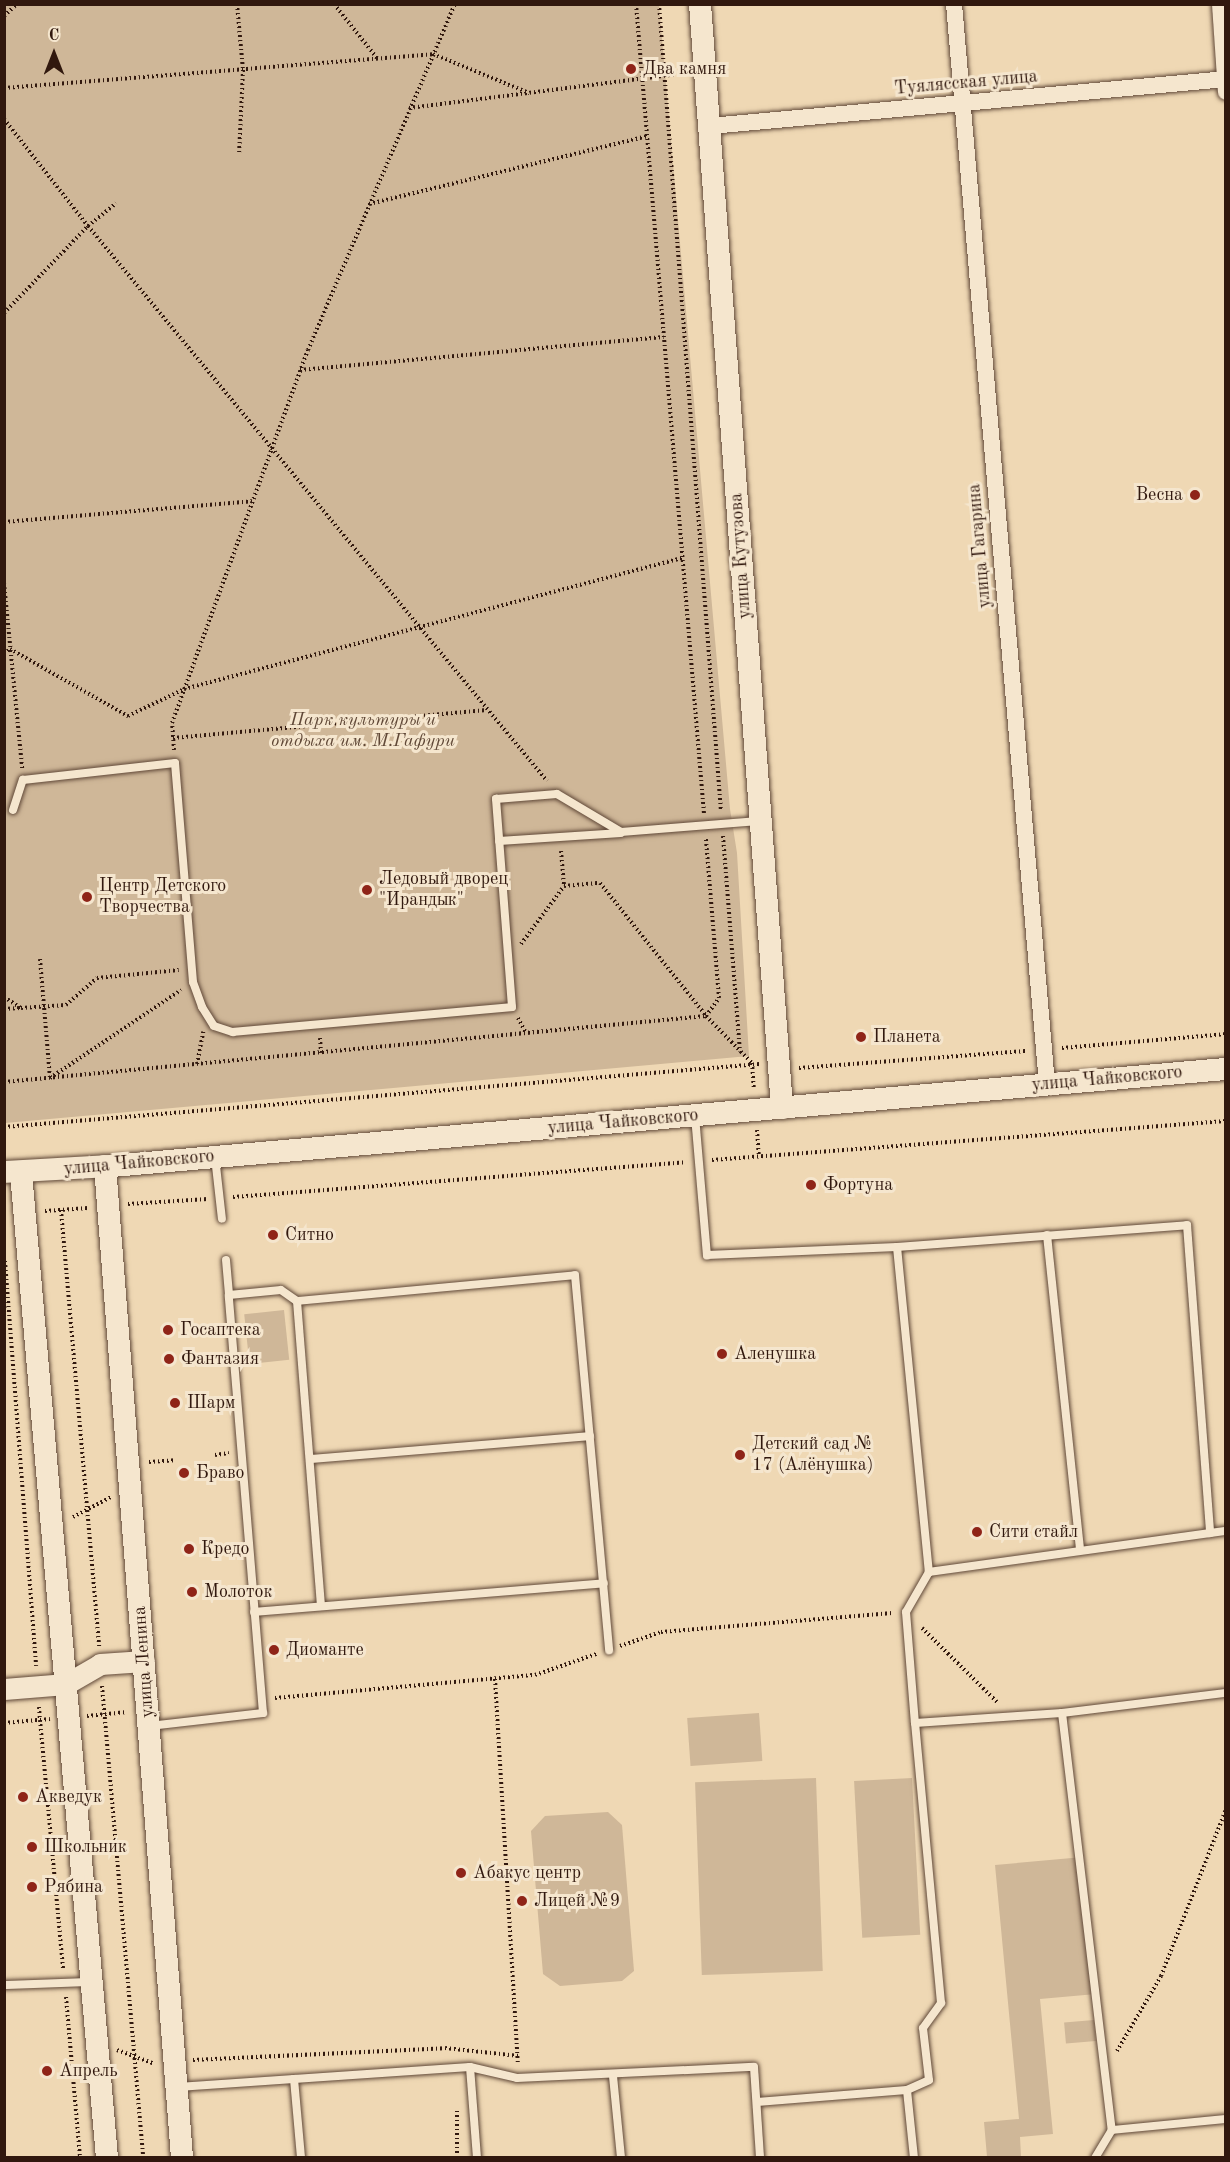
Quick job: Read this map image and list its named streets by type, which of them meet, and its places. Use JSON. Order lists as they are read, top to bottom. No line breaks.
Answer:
{"streets":{"main road":["улица Кутузова","улица Чайковского","улица Ленина"],"street":["Туялясская улица","улица Гагарина"]},"crossings":[["Туялясская улица","улица Гагарина"],["Туялясская улица","улица Кутузова"],["улица Гагарина","улица Чайковского"],["улица Кутузова","улица Чайковского"],["улица Чайковского","улица Ленина"]],"parks":["Парк культуры и отдыха им. М.Гафури"],"places":["Два камня","Весна","Ледовый дворец \"Ирандык\"","Центр Детского Творчества","Планета","Фортуна","Ситно","Госаптека","Аленушка","Фантазия","Шарм","Детский сад № 17 (Алёнушка)","Браво","Сити стайл","Кредо","Молоток","Диоманте","Акведук","Школьник","Абакус центр","Рябина","Лицей №9","Апрель"],"north":"top"}
